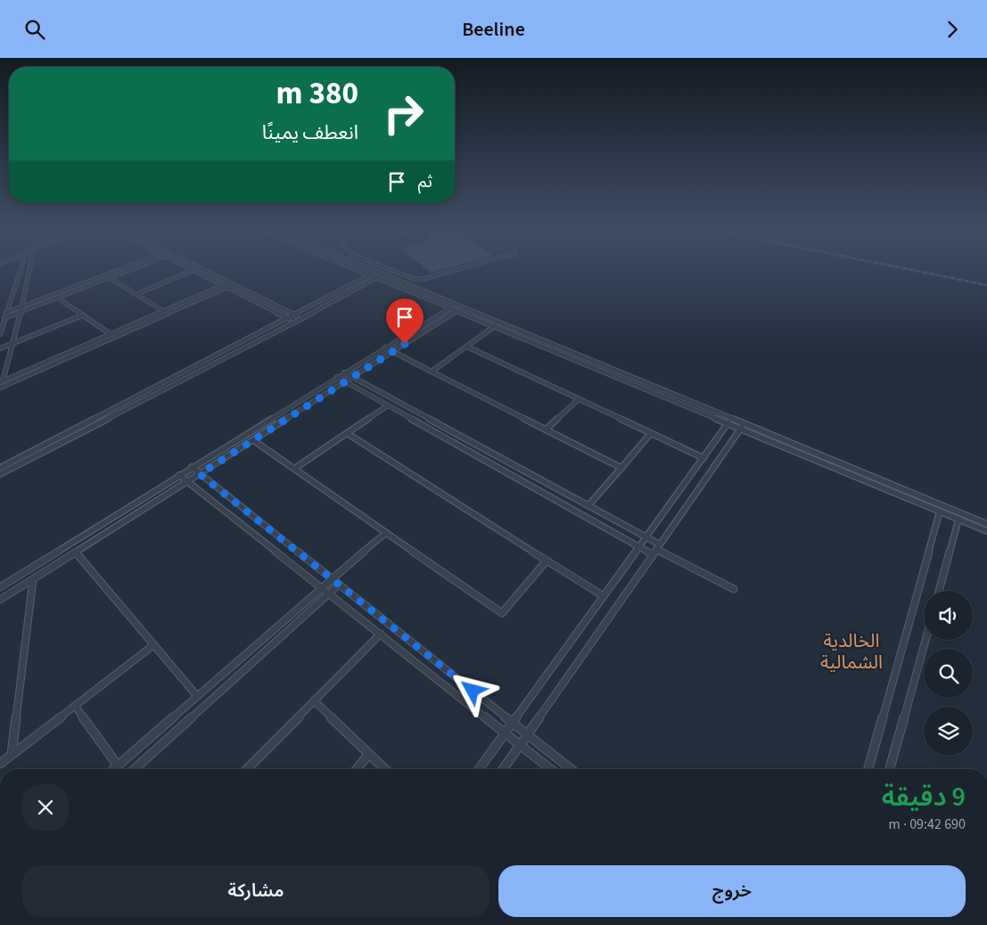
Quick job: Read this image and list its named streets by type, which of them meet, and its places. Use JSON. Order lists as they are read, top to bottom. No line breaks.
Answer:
{"districts":["الخالدية الشمالية"],"page":{"header":"Beeline","turn":["380 m","انعطف يمينًا"],"then":"ثم","heading":["9 دقيقة","690 m · 09:42"],"buttons":["خروج","مشاركة"]}}
